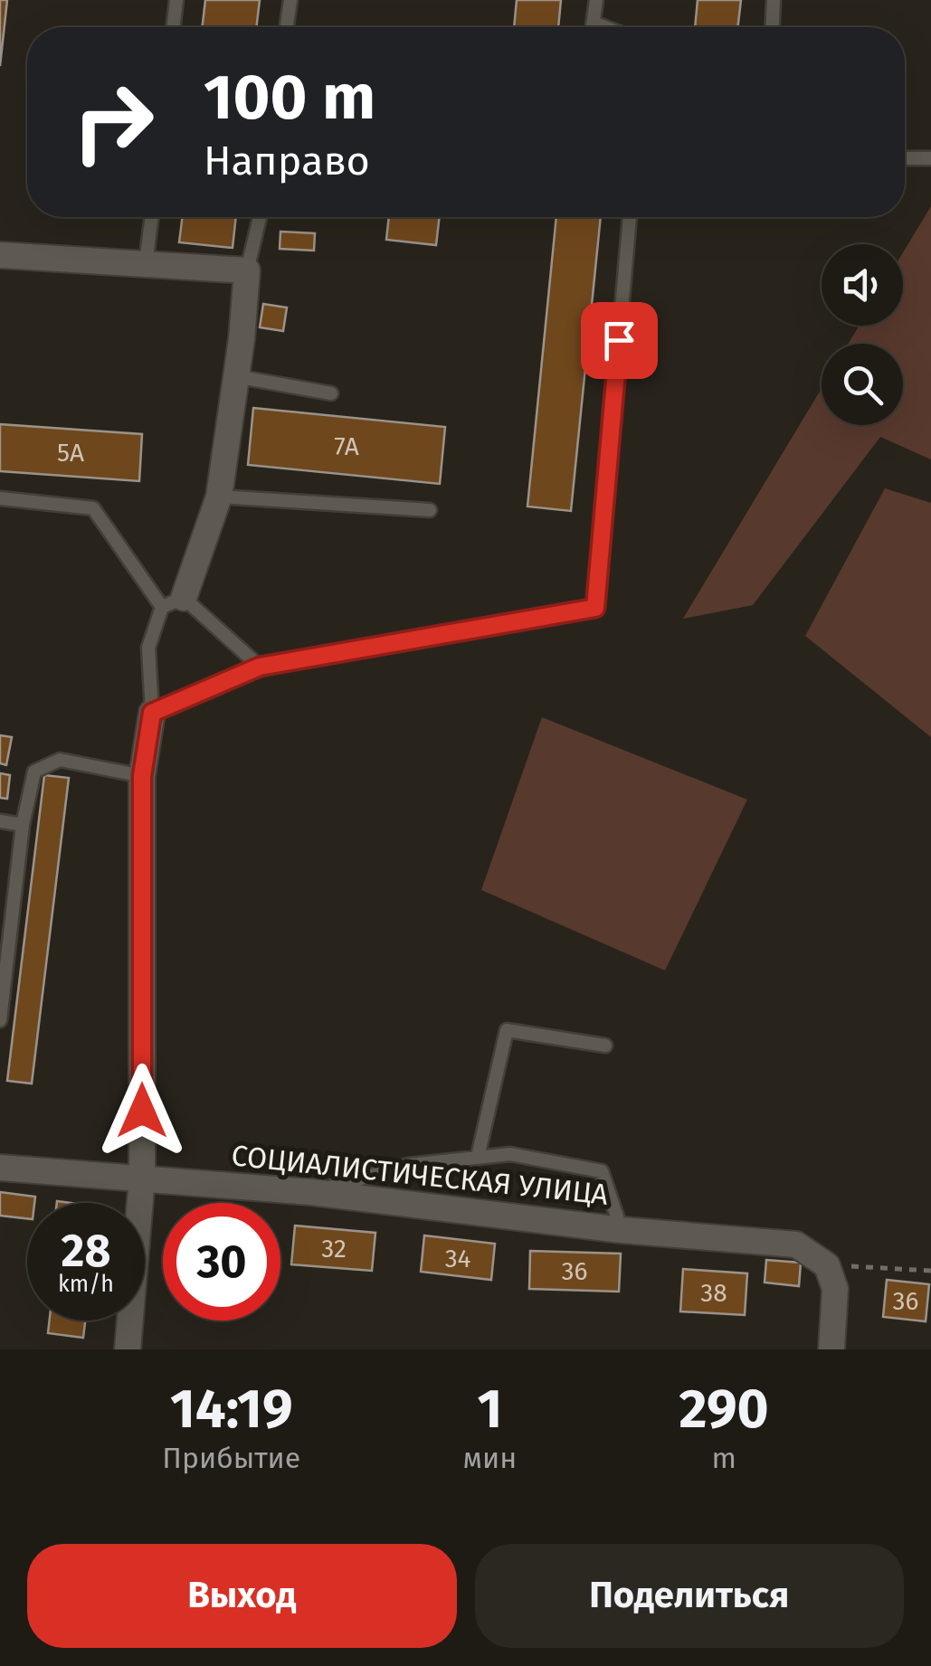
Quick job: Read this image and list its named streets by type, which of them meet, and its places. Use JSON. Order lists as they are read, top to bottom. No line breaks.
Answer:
{"streets":{"street":["СОЦИАЛИСТИЧЕСКАЯ УЛИЦА"]},"house_numbers":["7А","5А","32","34","36","38","36"],"page":{"turn":["100 m","Направо"],"speed":"28 km/h","limit":"30","eta":["14:19","Прибытие","1","мин","290","m"],"buttons":["Выход","Поделиться"]}}
